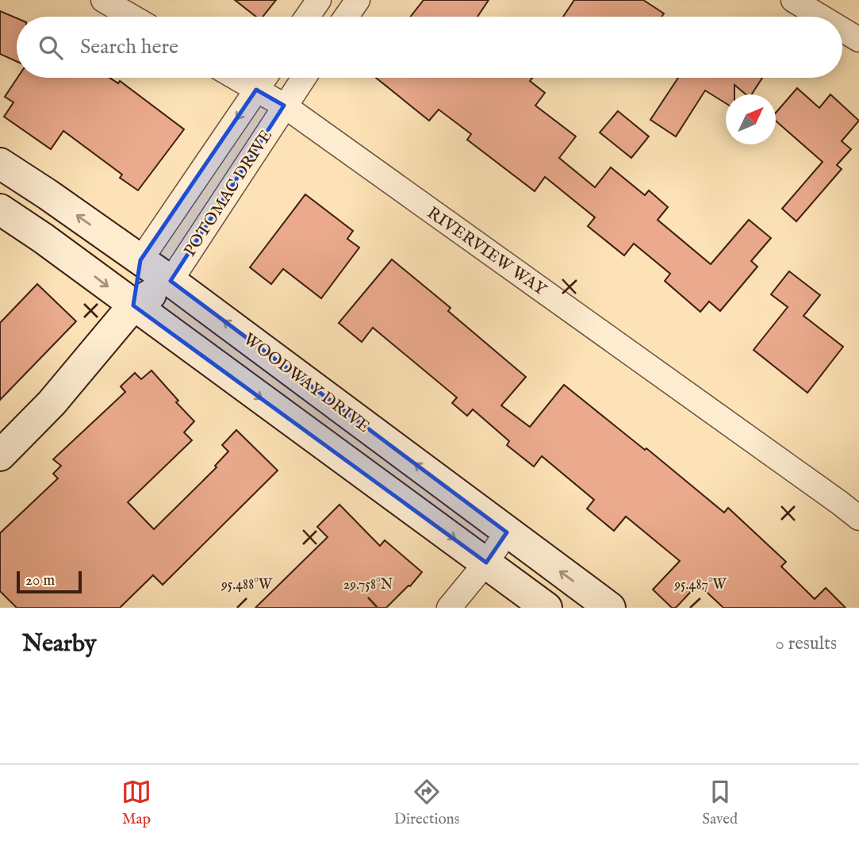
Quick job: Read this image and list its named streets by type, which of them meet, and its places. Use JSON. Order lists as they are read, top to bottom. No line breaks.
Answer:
{"streets":{"main road":["POTOMAC DRIVE","WOODWAY DRIVE"],"street":["RIVERVIEW WAY"]},"crossings":[["POTOMAC DRIVE","RIVERVIEW WAY"],["POTOMAC DRIVE","WOODWAY DRIVE"]],"scale_bar":"20 m","north":"top right","page":{"search":"Search here","scale":"20 m","heading":["Nearby","0 results"],"nav":["Map","Directions","Saved"]},"coordinates":["29.758°N","95.488°W","95.487°W"]}
